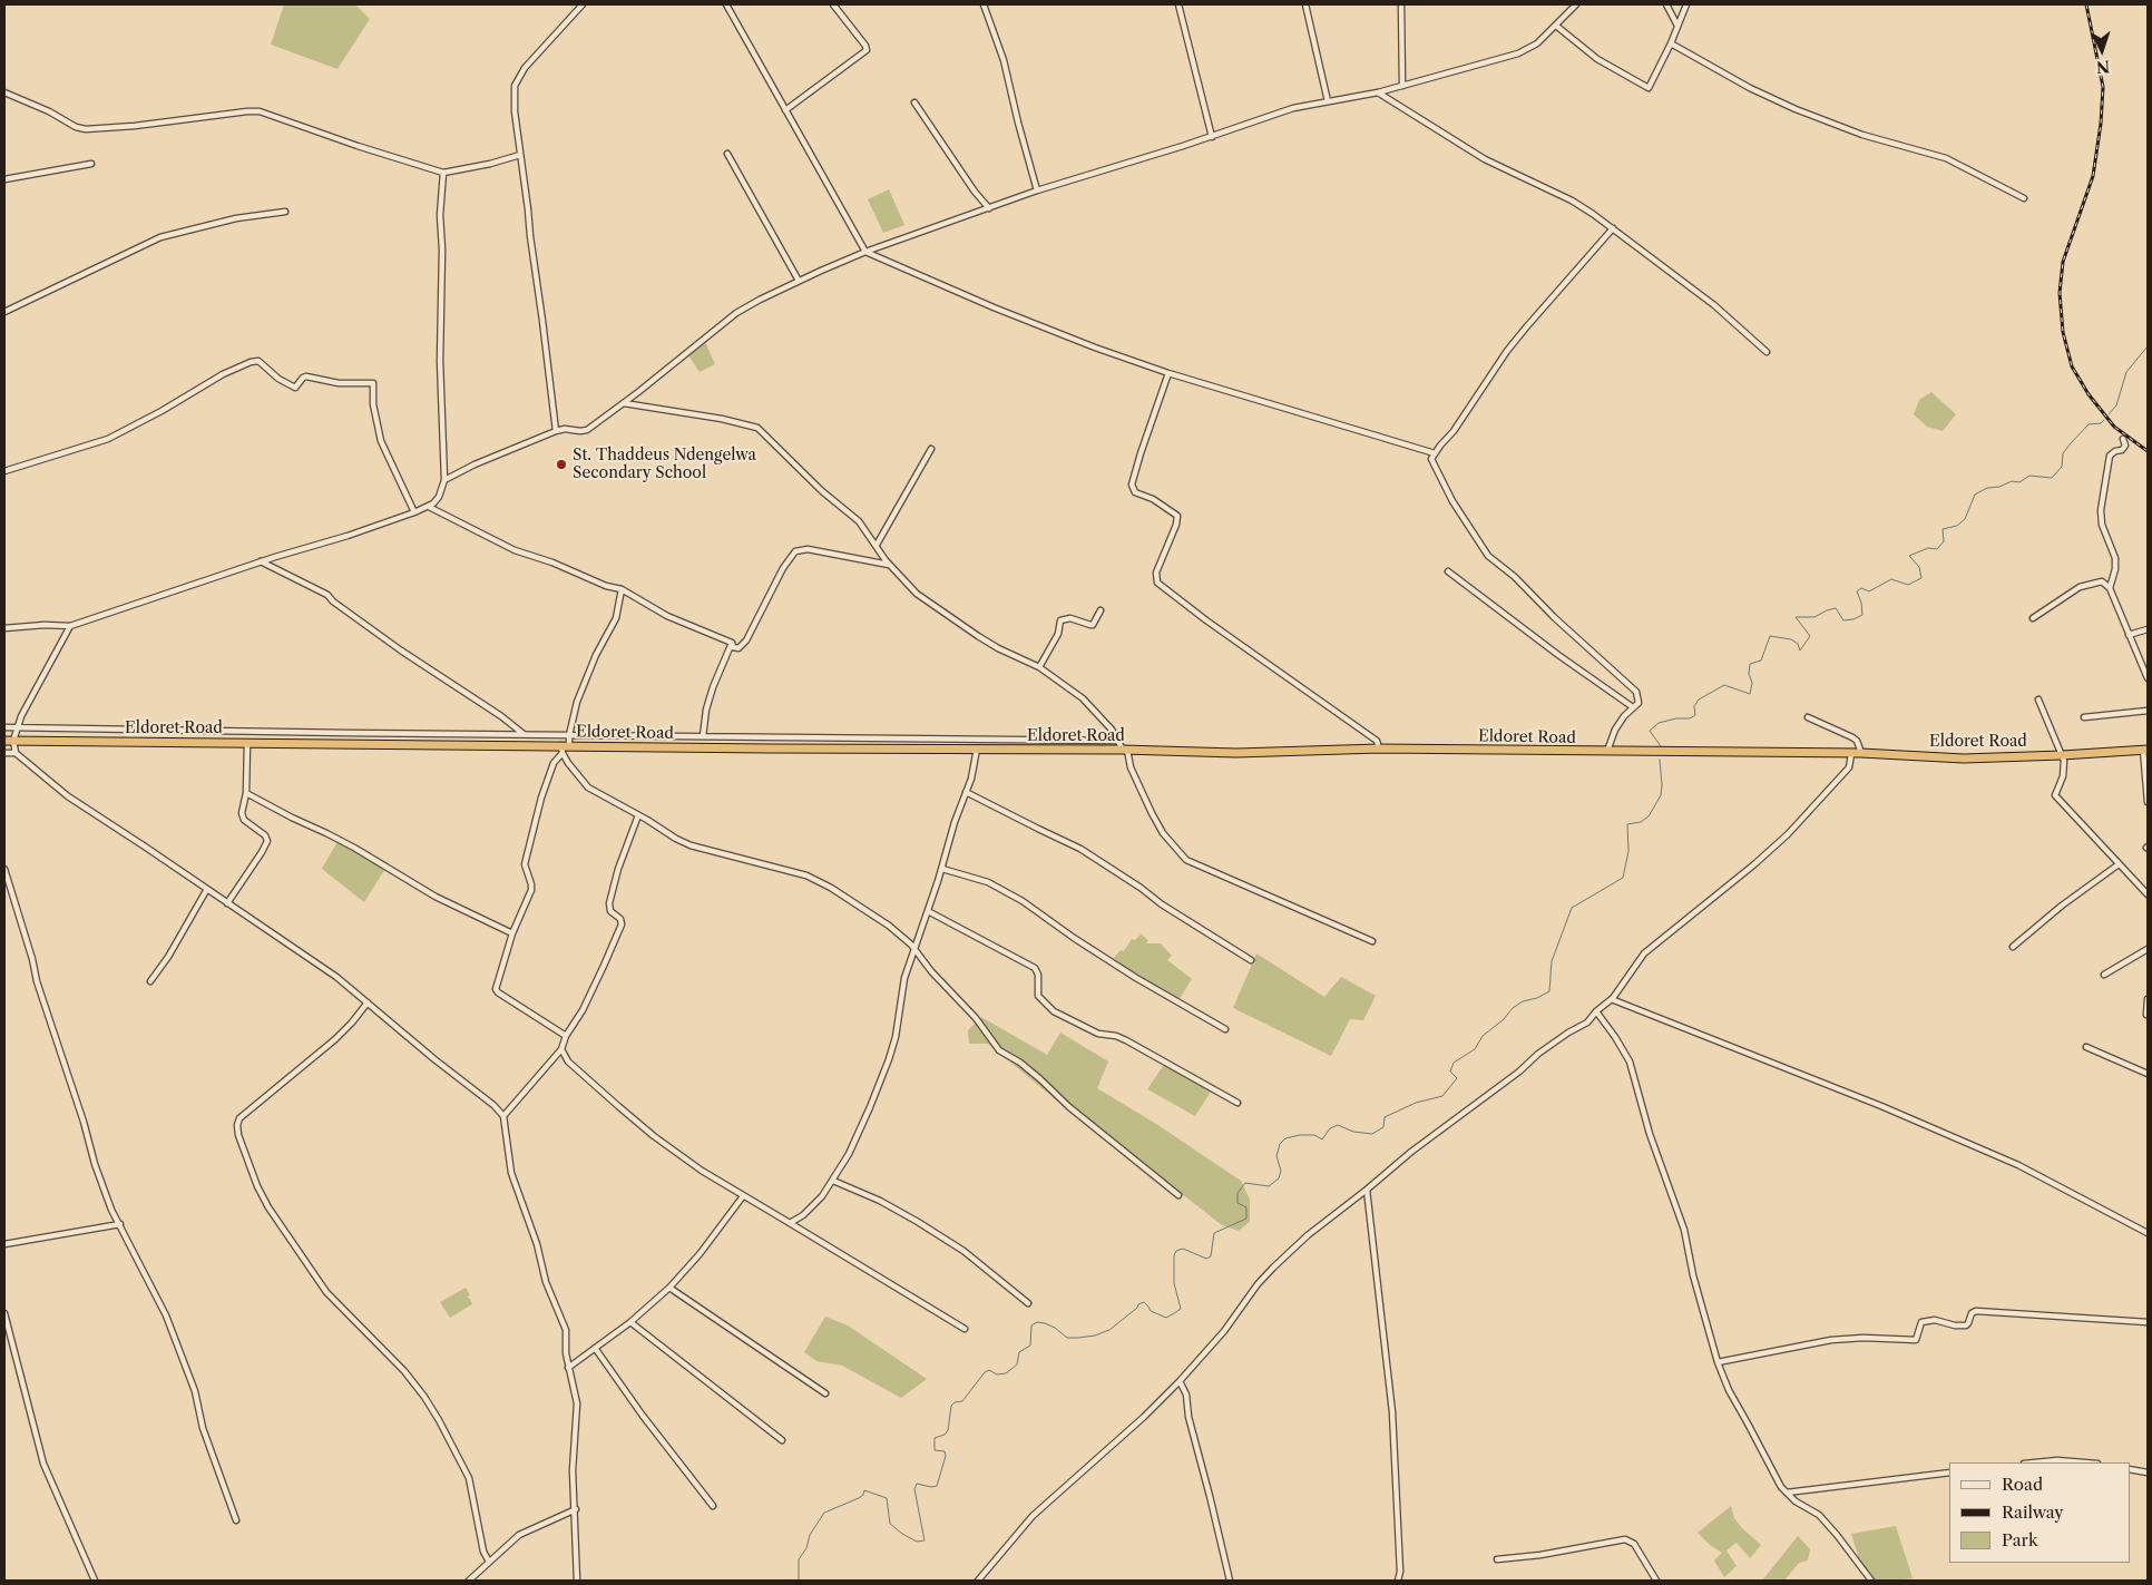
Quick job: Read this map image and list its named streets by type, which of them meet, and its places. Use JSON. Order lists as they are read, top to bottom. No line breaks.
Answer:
{"streets":{"highway":["Eldoret Road"]},"places":["St. Thaddeus Ndengelwa Secondary School"],"legend":["Road","Railway","Park"],"north":"bottom"}
